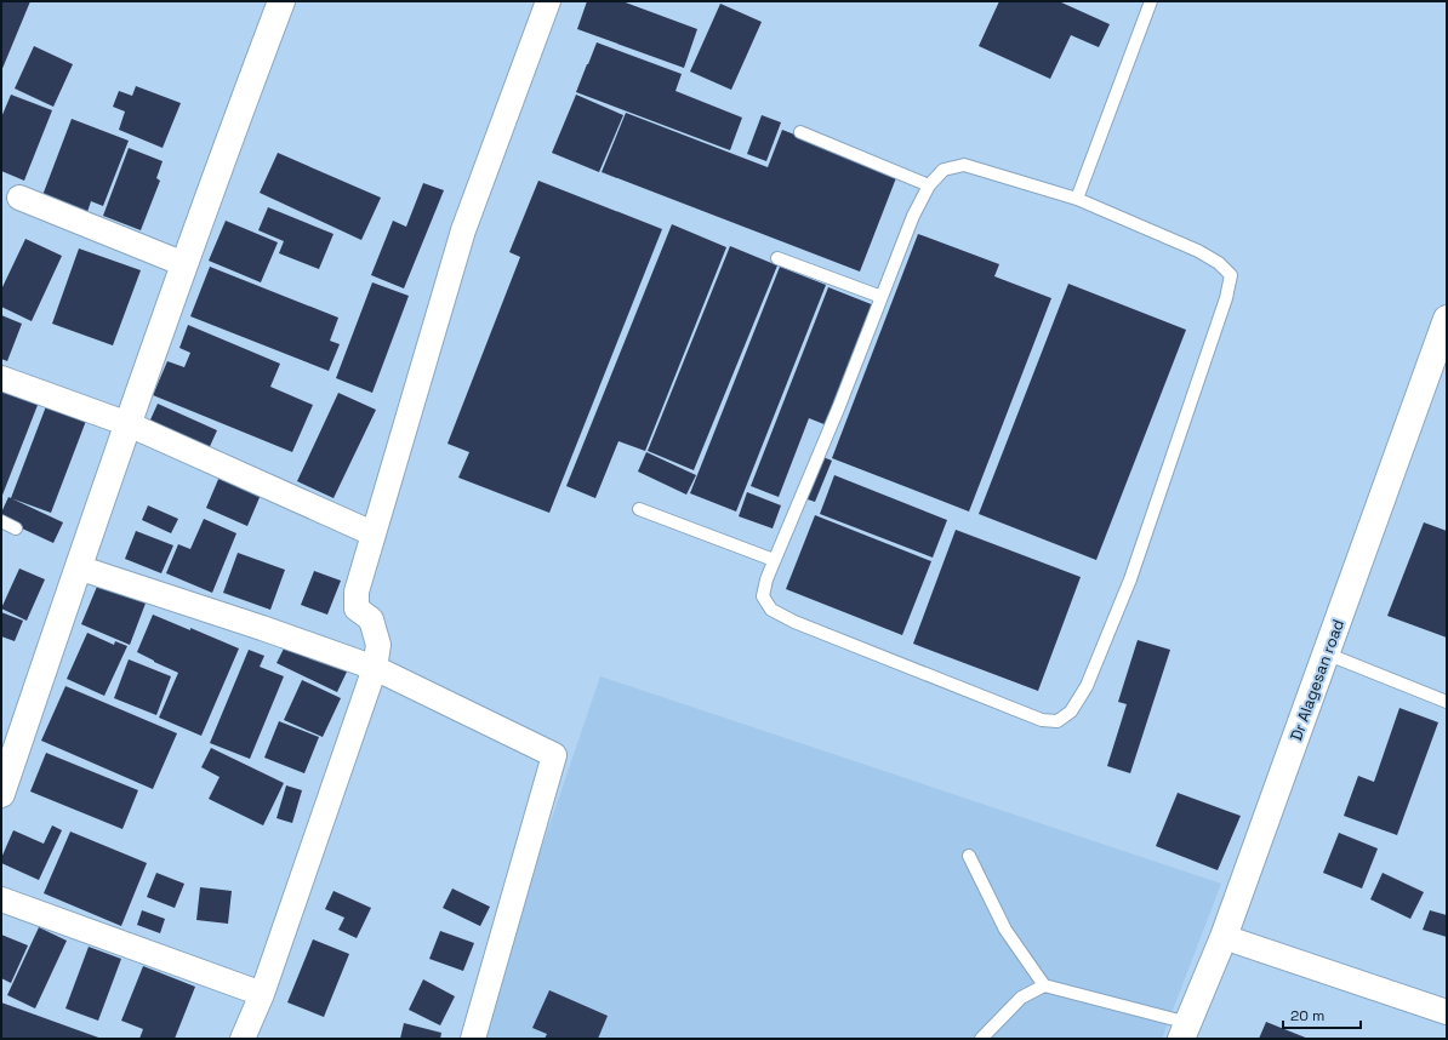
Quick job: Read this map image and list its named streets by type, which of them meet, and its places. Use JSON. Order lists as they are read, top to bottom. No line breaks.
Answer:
{"streets":{"street":["Dr Alagesan road"]},"scale_bar":"20 m"}
